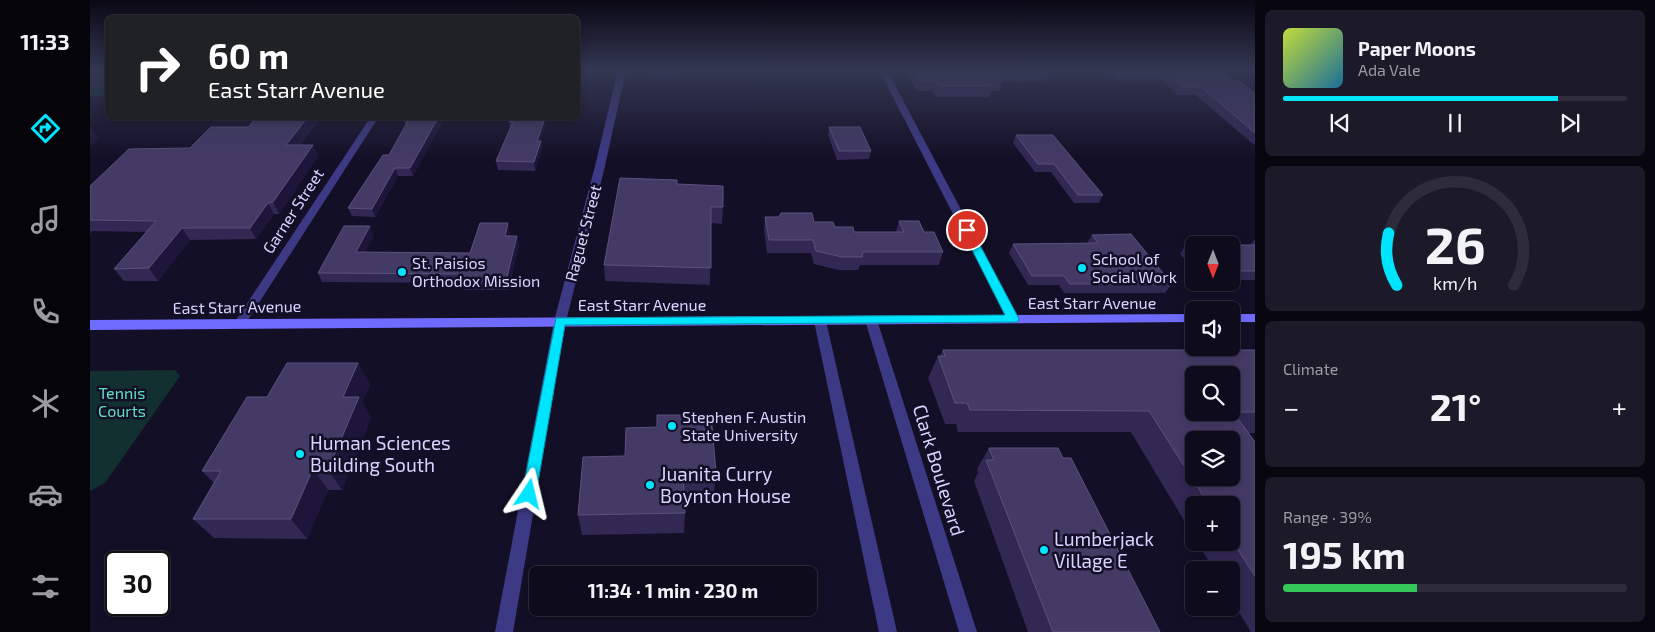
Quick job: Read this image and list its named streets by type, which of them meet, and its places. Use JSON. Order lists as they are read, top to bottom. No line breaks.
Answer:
{"streets":{"main road":["East Starr Avenue"],"street":["Garner Street","Raguet Street","Clark Boulevard"]},"crossings":[["Garner Street","East Starr Avenue"],["Raguet Street","East Starr Avenue"],["East Starr Avenue","Clark Boulevard"]],"parks":["Tennis Courts"],"places":["School of Social Work","St. Paisios Orthodox Mission","Stephen F. Austin State University","Human Sciences Building South","Juanita Curry Boynton House","Lumberjack Village E"],"north":"bottom","page":{"tabs":"11:33","turn":["60 m","East Starr Avenue"],"song":["Paper Moons","Ada Vale"],"map_buttons":["+","−"],"tile":["Climate",["Range · 39%","195 km"]],"heat":["−","21°","+"],"limit":"30","trip":"11:34 · 1 min · 230 m","gauge":["26","km/h"]}}
